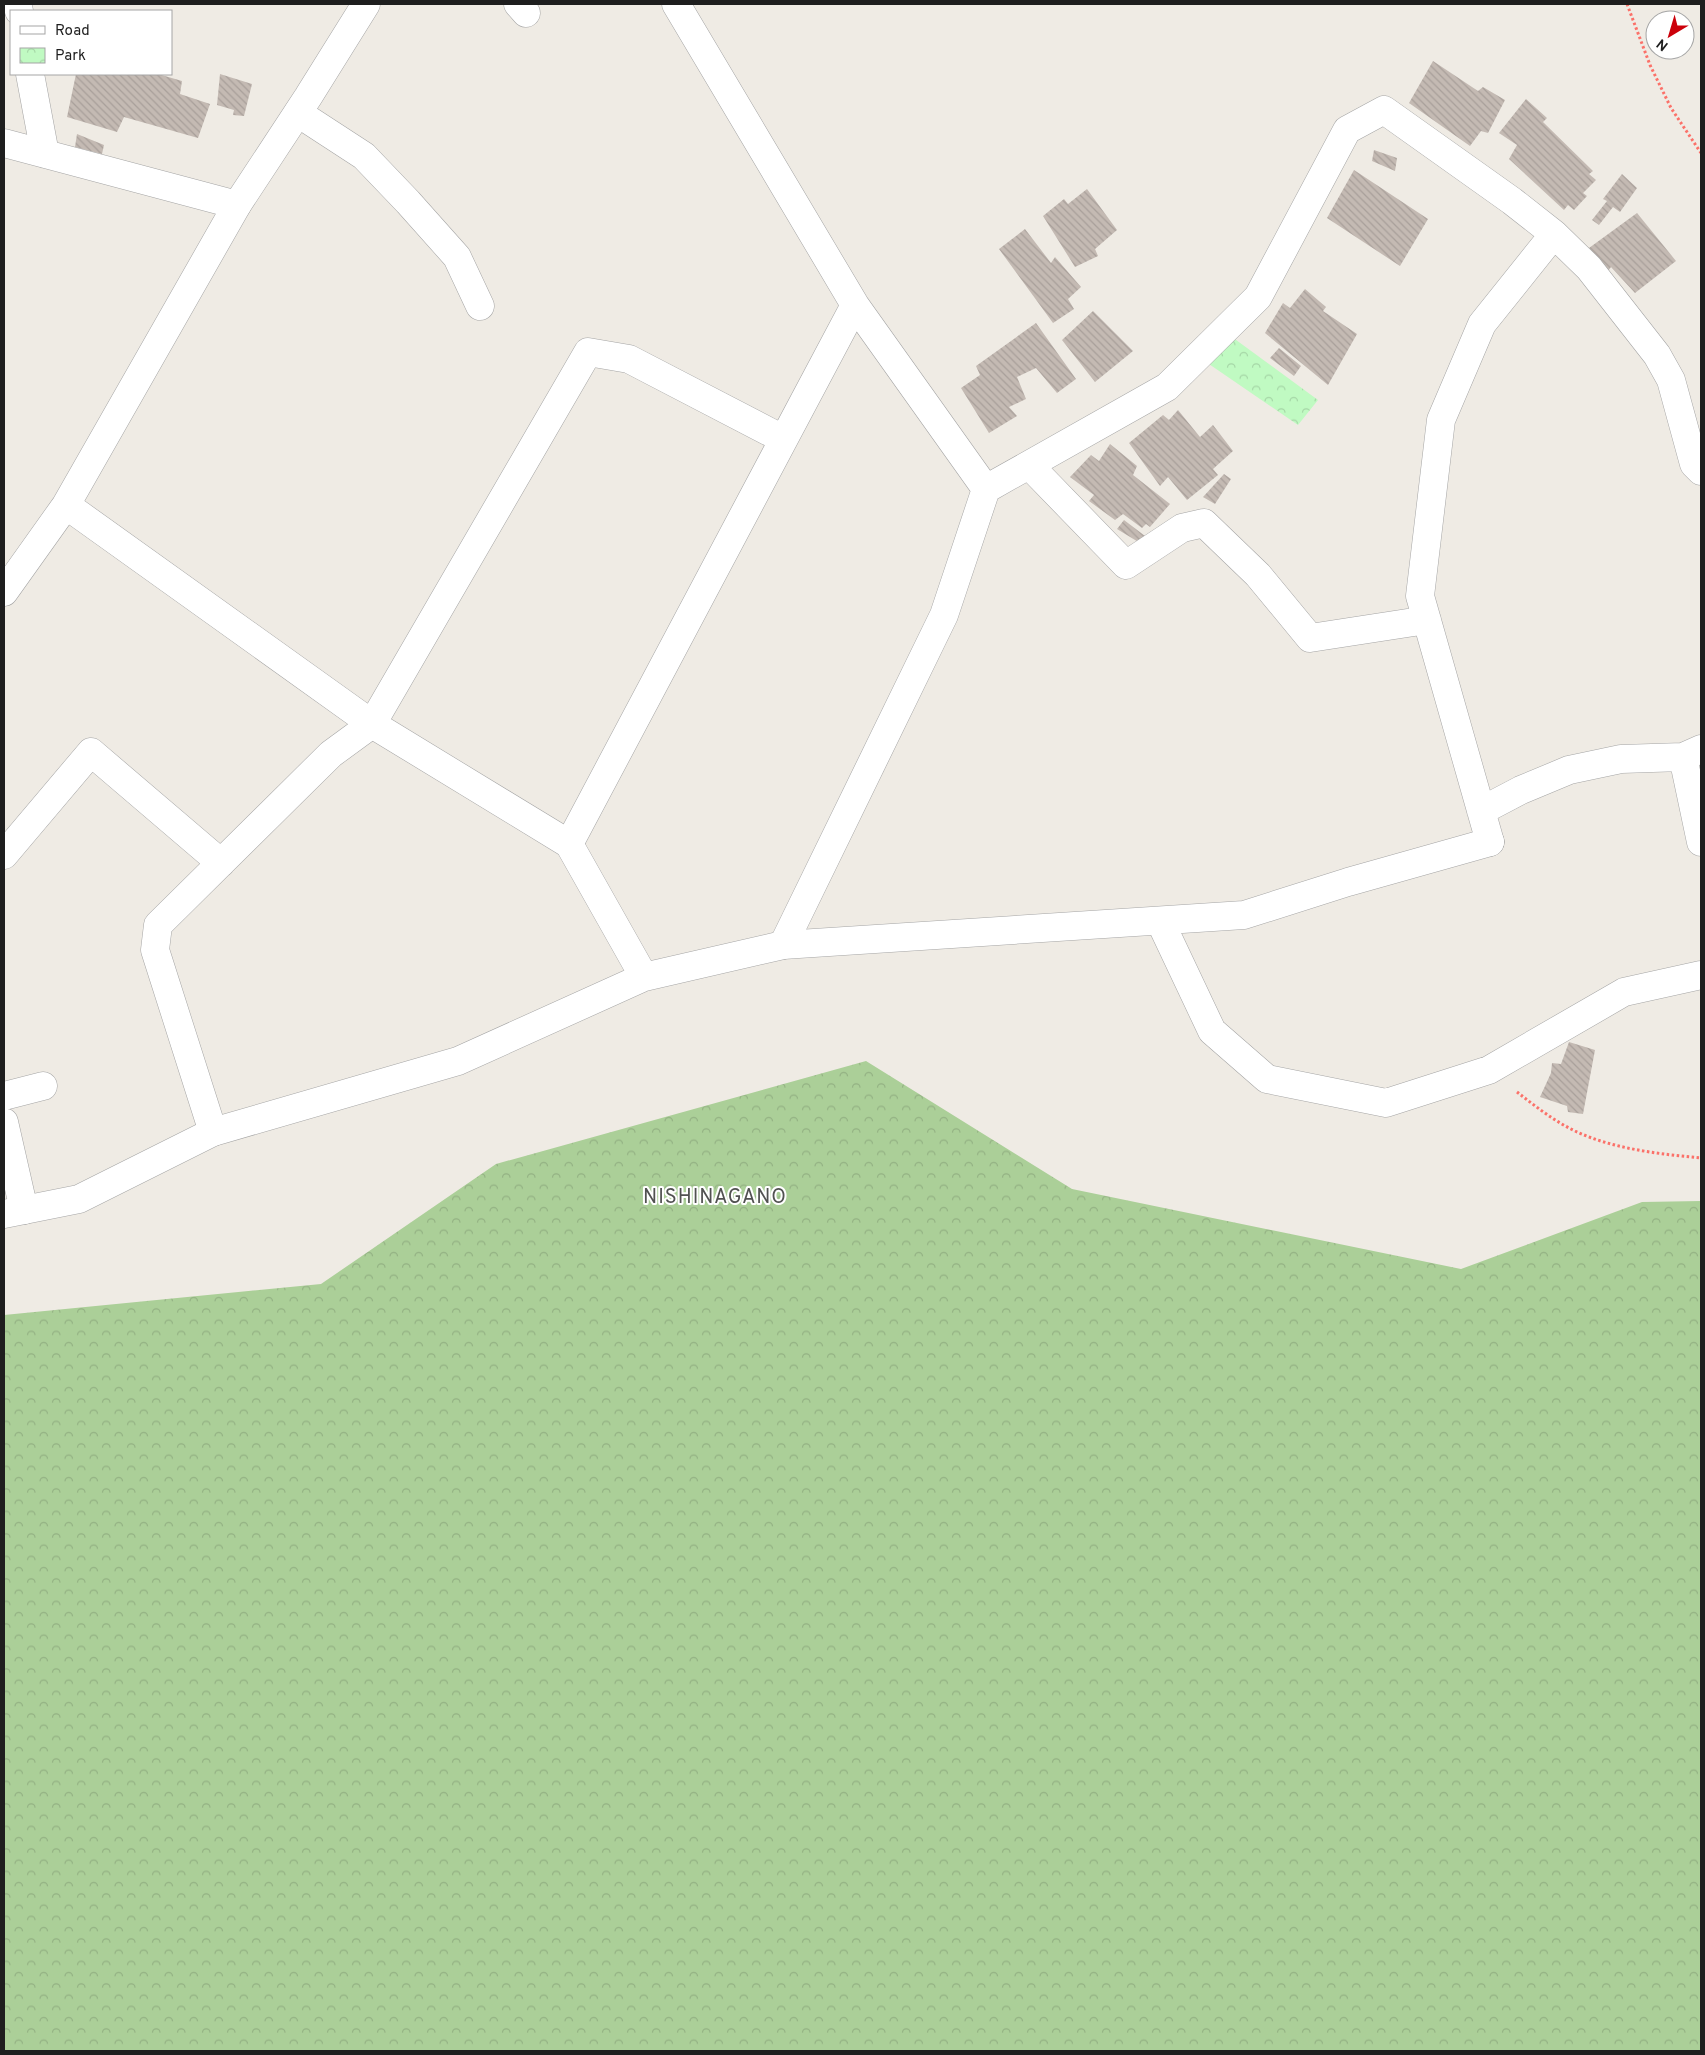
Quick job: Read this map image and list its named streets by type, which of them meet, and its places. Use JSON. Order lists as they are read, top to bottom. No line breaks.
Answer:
{"districts":["NISHINAGANO"],"legend":["Road","Park"],"north":"bottom left"}
